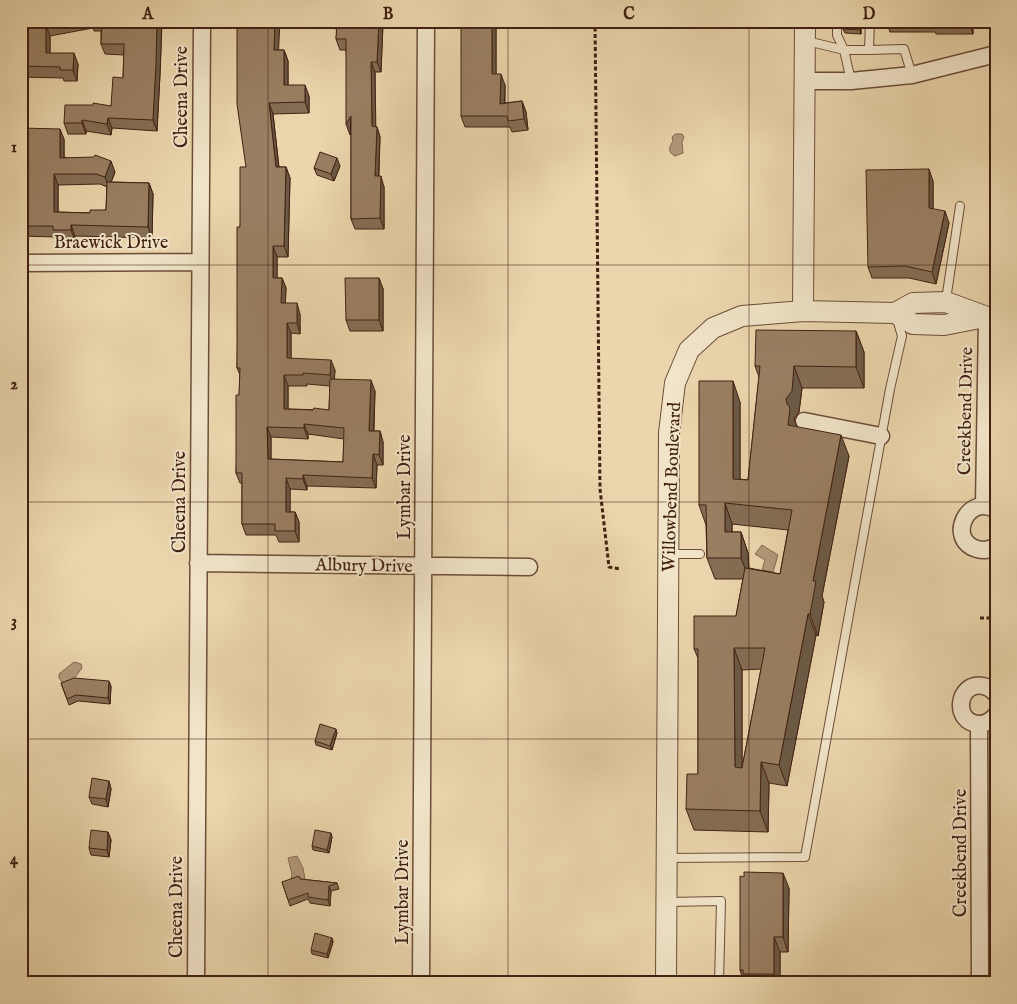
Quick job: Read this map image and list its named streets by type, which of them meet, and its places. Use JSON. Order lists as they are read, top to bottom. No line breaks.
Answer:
{"streets":{"street":["Cheena Drive","Braewick Drive","Creekbend Drive","Lymbar Drive","Willowbend Boulevard","Albury Drive"]},"crossings":[["Cheena Drive","Braewick Drive"],["Cheena Drive","Albury Drive"],["Lymbar Drive","Albury Drive"]],"grid":{"columns":["A","B","C","D"],"rows":["1","2","3","4"]}}
